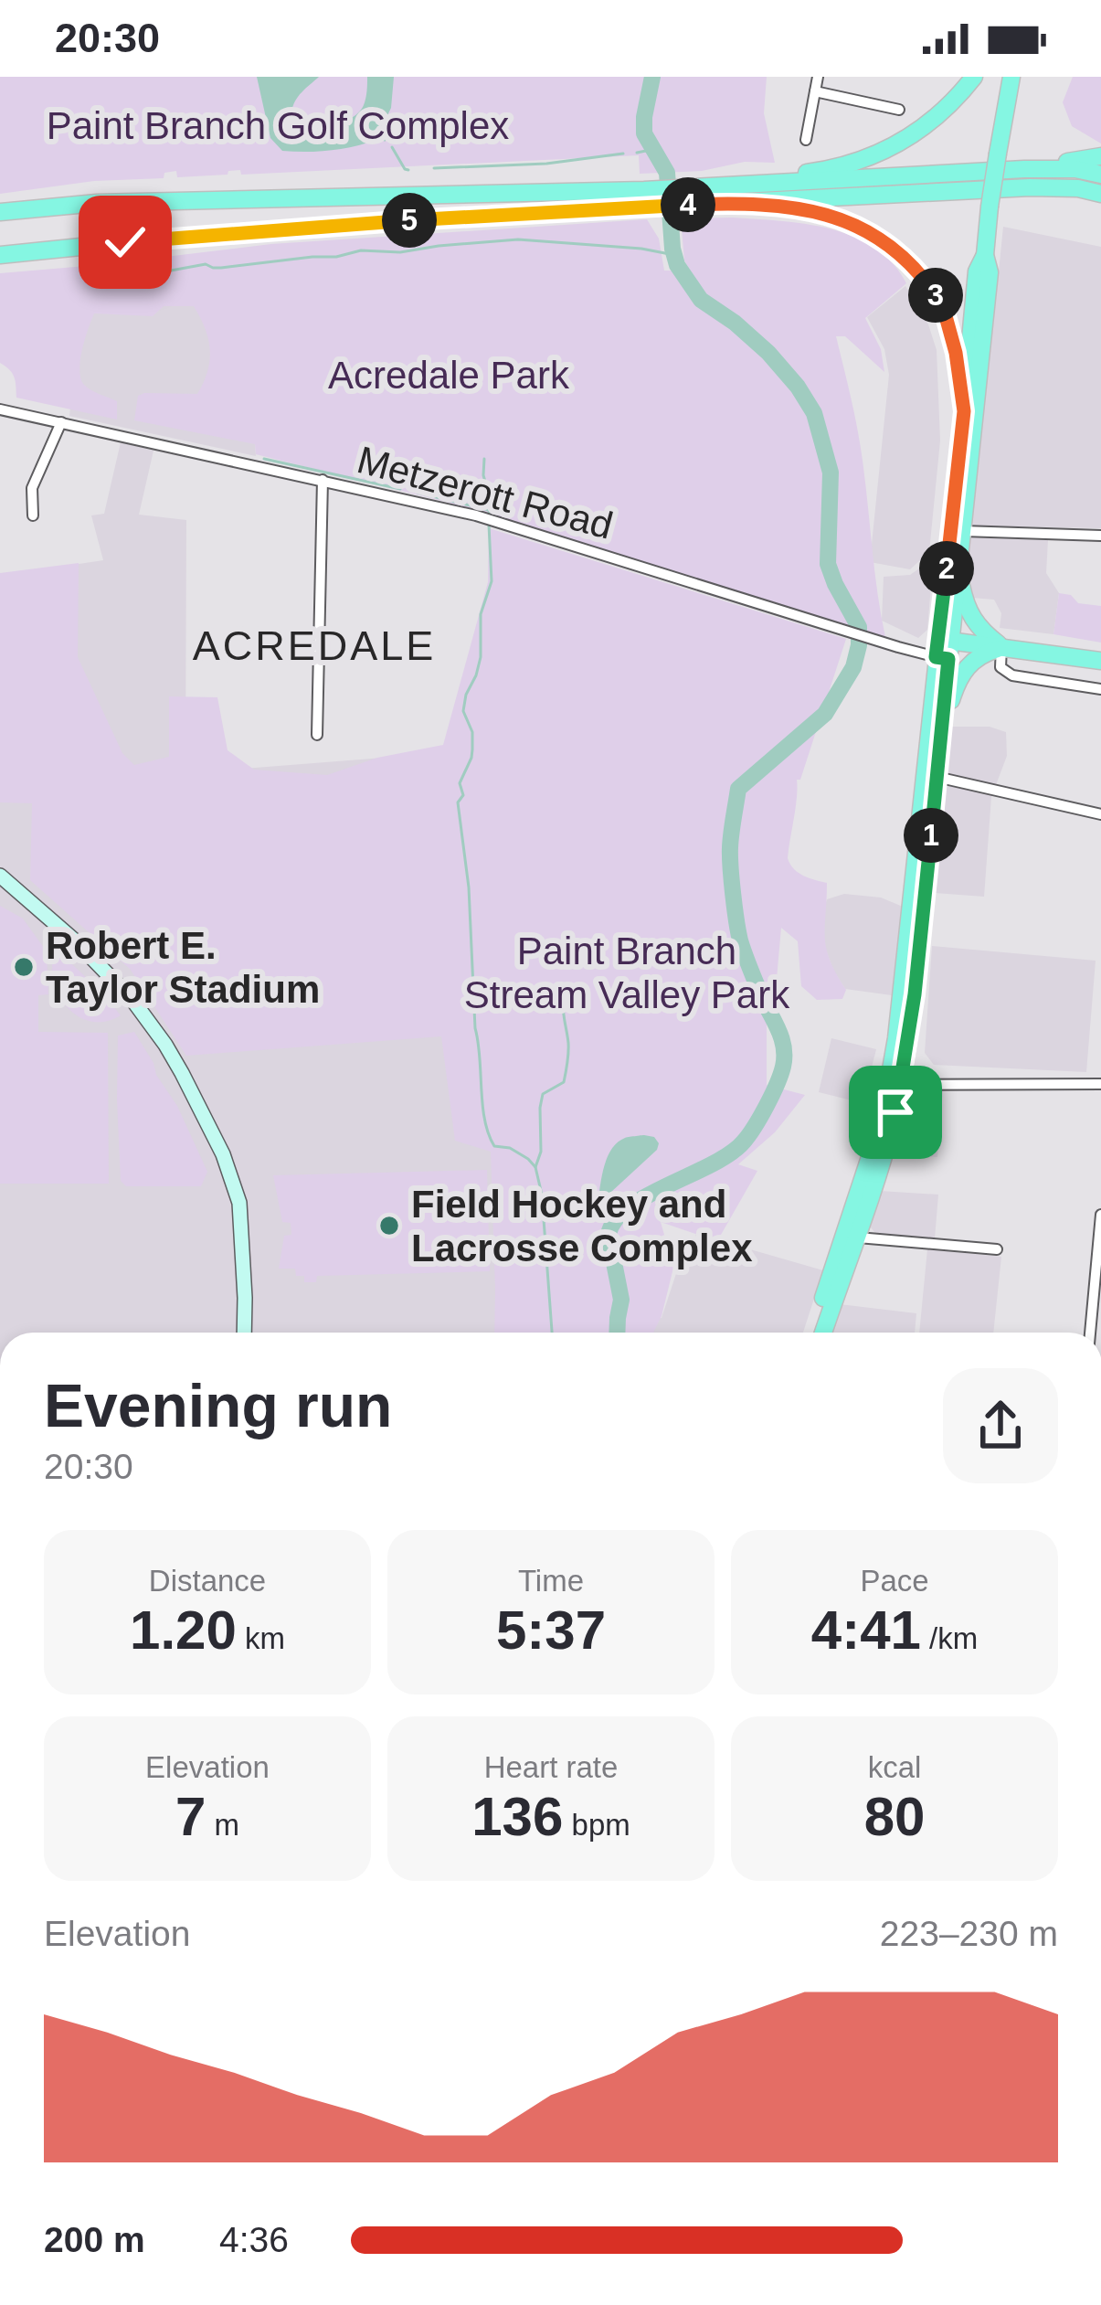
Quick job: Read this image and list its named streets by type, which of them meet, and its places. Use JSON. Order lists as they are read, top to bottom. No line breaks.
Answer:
{"streets":{"street":["Metzerott Road"]},"districts":["ACREDALE"],"parks":["Paint Branch Golf Complex","Acredale Park","Paint Branch Stream Valley Park"],"places":["Robert E. Taylor Stadium","Field Hockey and Lacrosse Complex"],"page":{"status":"20:30","pins":["4","5","3","2","1"],"heading":["Evening run","20:30"],"stats":[["Distance","1.20 km"],["Time","5:37"],["Pace","4:41 /km"],["Elevation","7 m"],["Heart rate","136 bpm"],["kcal","80"]],"chart":["Elevation","223–230 m"],"list":[{"name":"200 m","note":"4:36"}]}}
